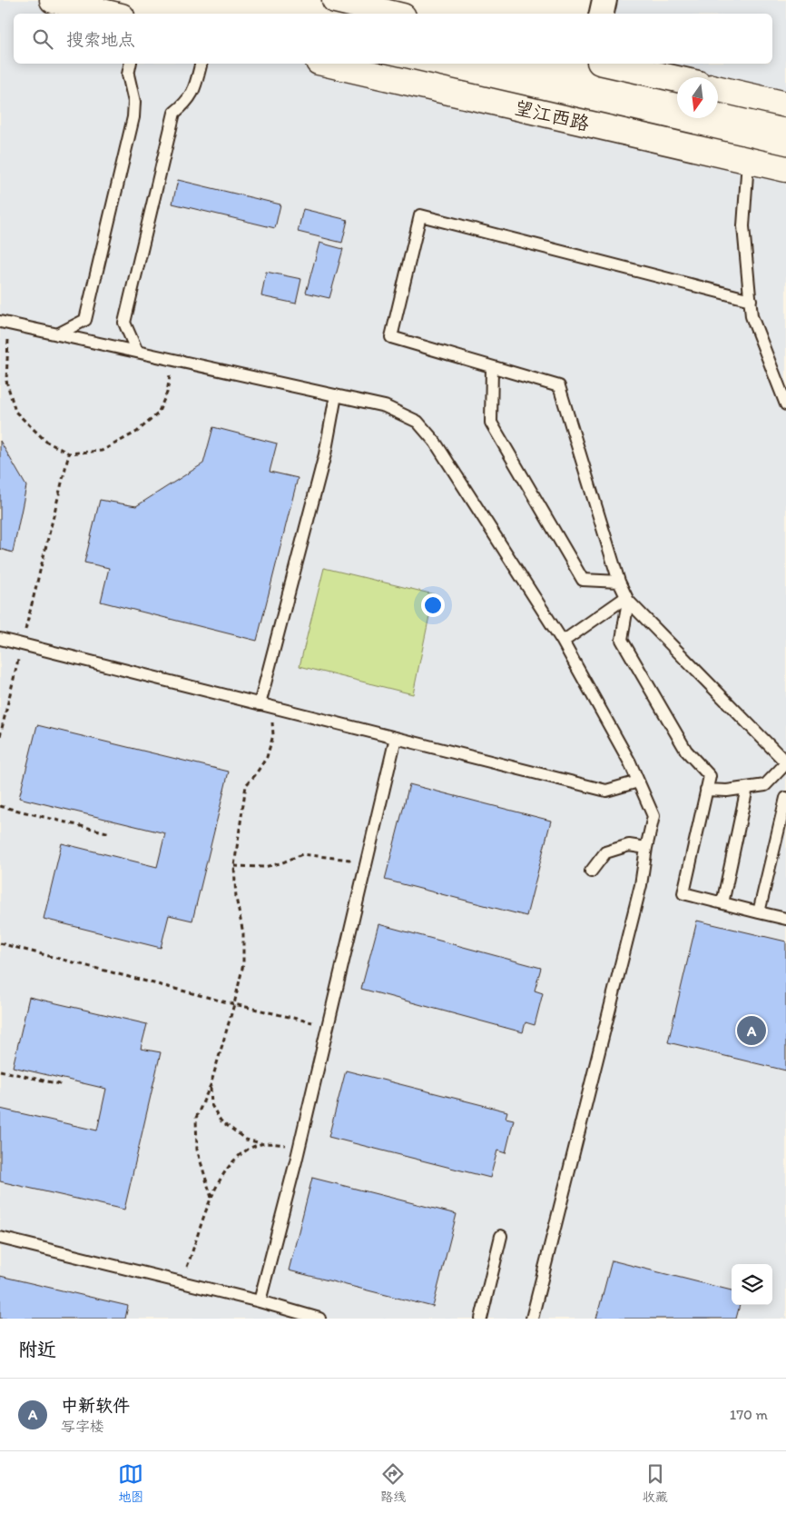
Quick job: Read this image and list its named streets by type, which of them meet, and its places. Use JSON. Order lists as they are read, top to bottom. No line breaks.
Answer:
{"streets":{"main road":["望江西路"]},"north":"bottom","page":{"search":"搜索地点","pins":"A","heading":"附近","list":[{"mark":"A","name":"中新软件","note":"写字楼","value":"170 m"}],"nav":["地图","路线","收藏"]}}
